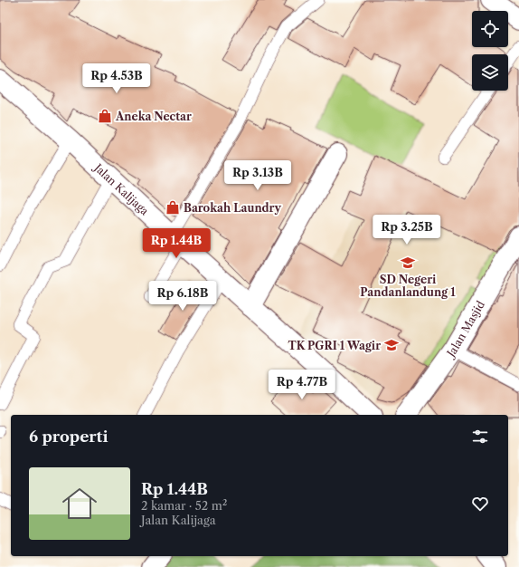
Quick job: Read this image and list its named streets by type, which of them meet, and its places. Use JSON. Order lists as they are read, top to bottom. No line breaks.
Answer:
{"streets":{"street":["Jalan Kalijaga","Jalan Masjid"]},"places":{"shop":["Aneka Nectar","Barokah Laundry"],"school or university":["SD Negeri Pandanlandung 1","TK PGRI 1 Wagir"]},"page":{"price":["Rp 4.53B","Rp 3.13B","Rp 3.25B","Rp 1.44B","Rp 6.18B","Rp 4.77B"],"heading":"6 properti","list":[{"name":"Rp 1.44B","note":"2 kamar · 52 m² · Jalan Kalijaga"}]}}
